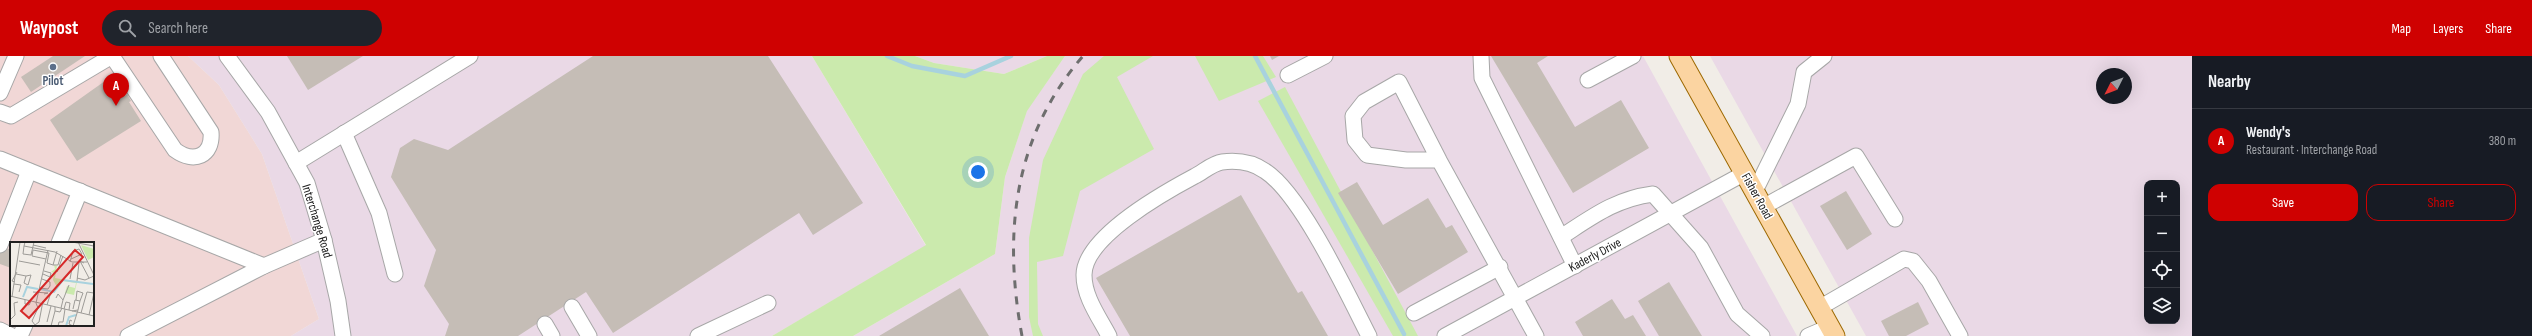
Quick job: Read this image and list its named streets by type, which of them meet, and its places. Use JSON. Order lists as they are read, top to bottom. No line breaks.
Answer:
{"streets":{"main road":["Fisher Road"],"street":["Interchange Road","Kaderly Drive"]},"crossings":[["Fisher Road","Kaderly Drive"]],"places":["Pilot"],"north":"bottom left","page":{"header":"Waypost","search":"Search here","nav":["Map","Layers","Share"],"heading":"Nearby","pins":"A","list":[{"mark":"A","name":"Wendy's","note":"Restaurant · Interchange Road","value":"380 m"}],"buttons":["Save","Share"],"map_buttons":["+","−"]}}
